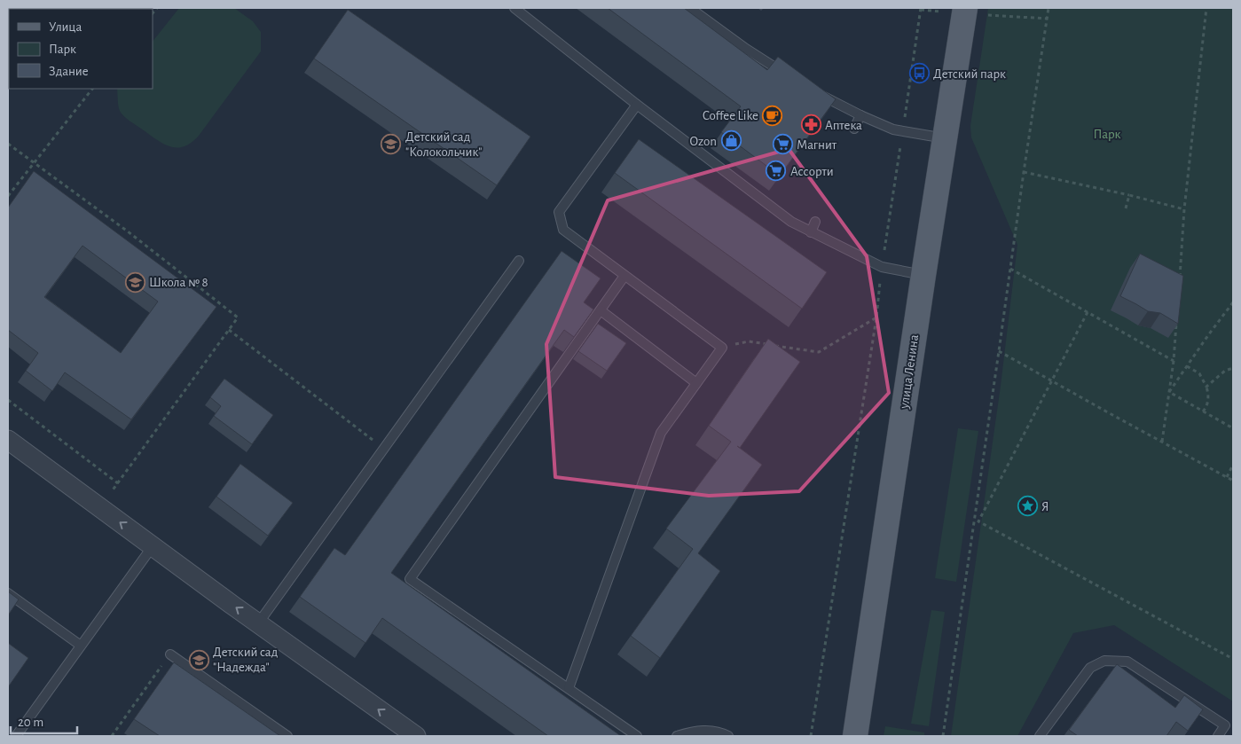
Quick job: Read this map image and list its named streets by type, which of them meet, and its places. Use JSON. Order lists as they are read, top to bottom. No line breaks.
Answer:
{"streets":{"main road":["улица Ленина"]},"parks":["Парк"],"places":{"bus stop":["Детский парк"],"cafe":["Coffee Like"],"pharmacy":["Аптека"],"shop":["Ozon"],"school or university":["Детский сад \"Колокольчик\"","Школа № 8","Детский сад \"Надежда\""],"supermarket":["Магнит","Ассорти"],"place":["Я"]},"legend":["Улица","Парк","Здание"],"scale_bar":"20 m"}
